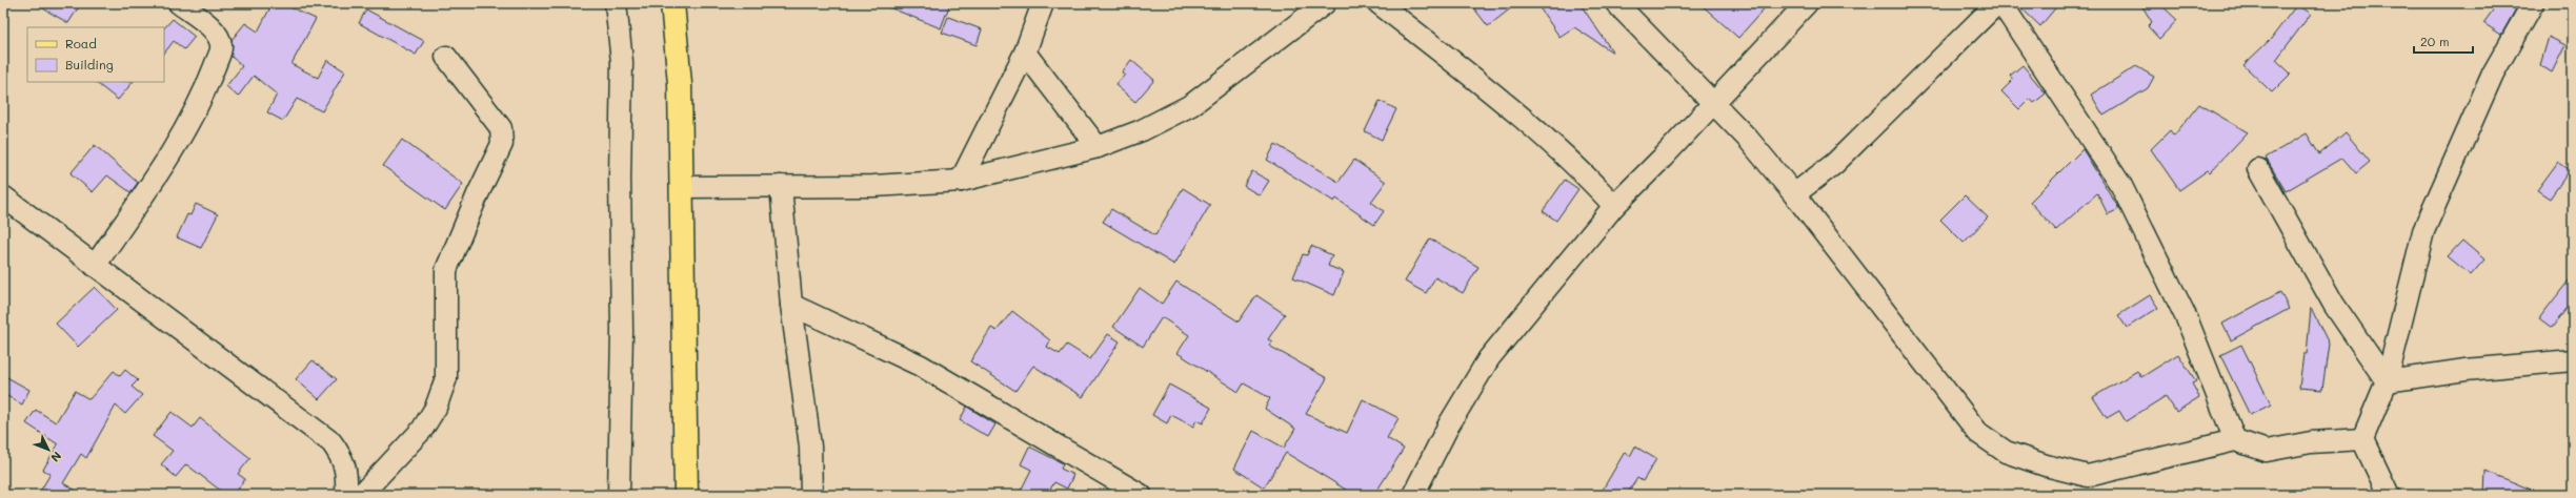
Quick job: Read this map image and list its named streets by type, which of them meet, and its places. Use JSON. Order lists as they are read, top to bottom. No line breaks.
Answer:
{"legend":["Road","Building"],"scale_bar":"20 m","north":"bottom right"}
